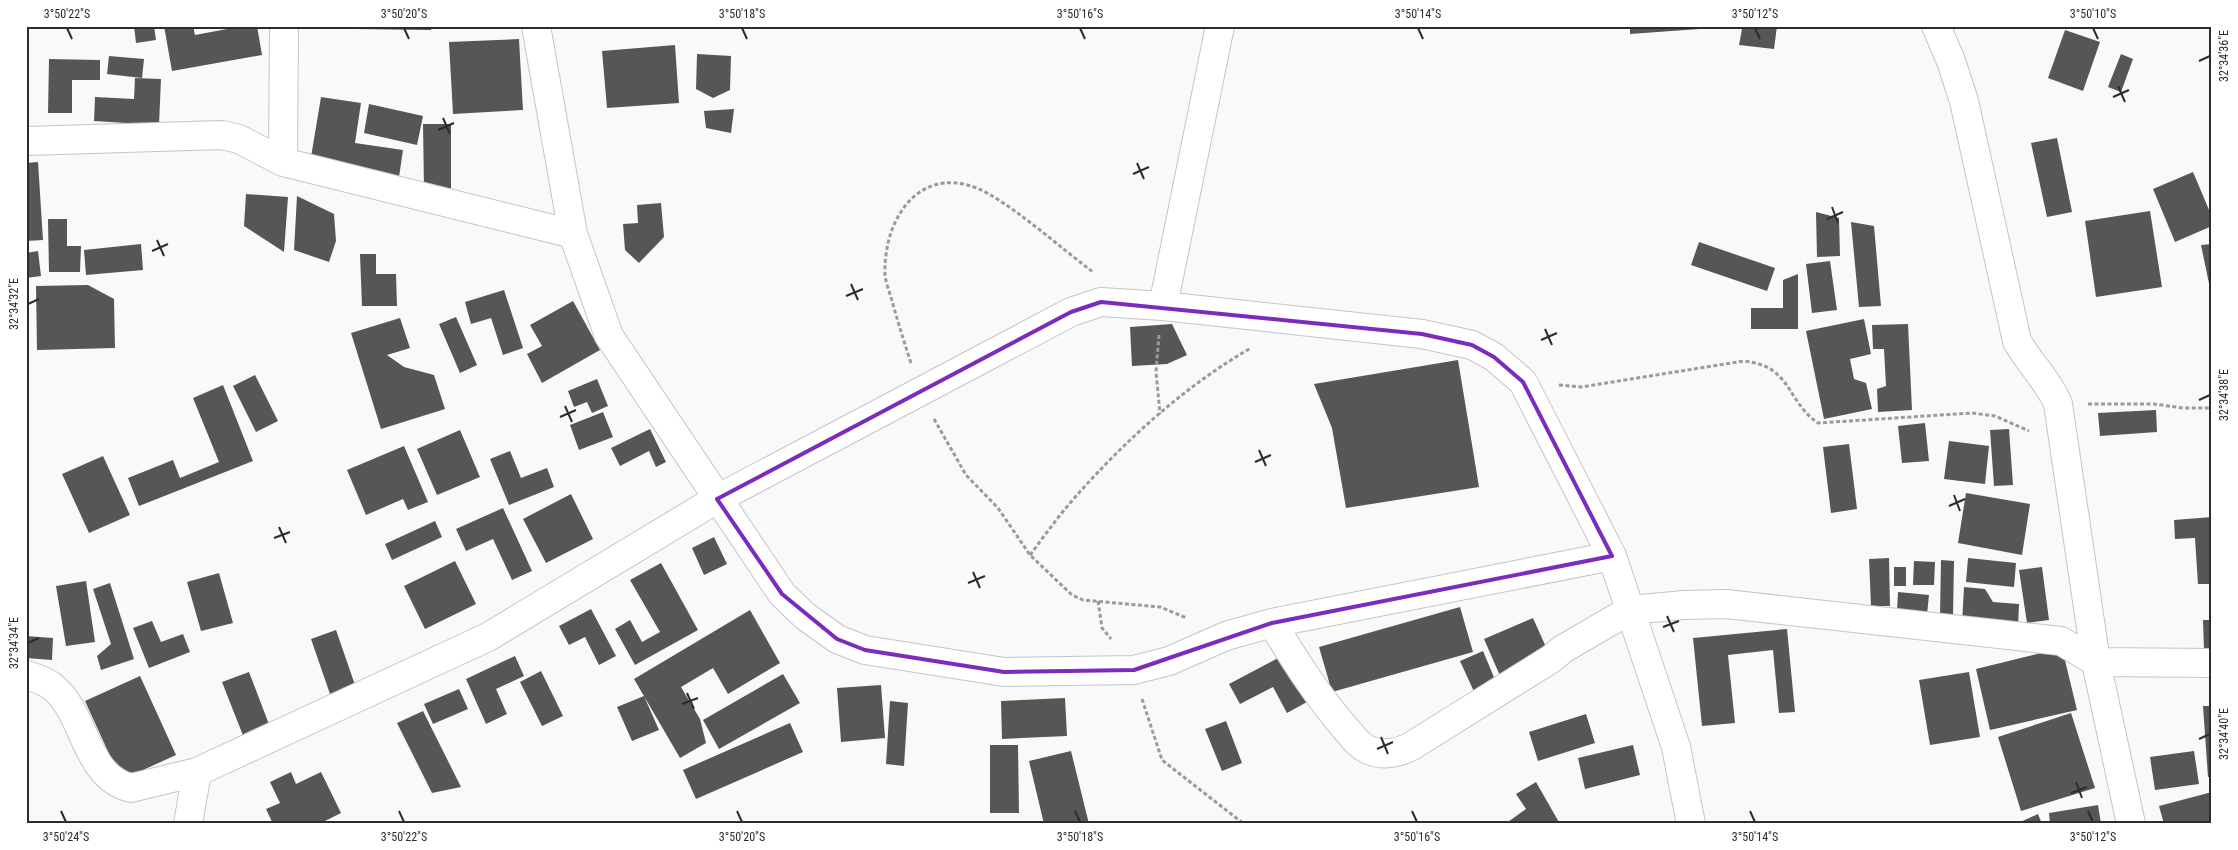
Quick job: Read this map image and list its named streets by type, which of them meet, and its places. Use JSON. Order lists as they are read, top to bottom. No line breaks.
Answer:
{"coordinates":["3°50'22\"S","3°50'20\"S","3°50'18\"S","3°50'16\"S","3°50'14\"S","3°50'12\"S","3°50'10\"S","32°34'36\"E","32°34'32\"E","32°34'38\"E","32°34'34\"E","32°34'40\"E","3°50'24\"S"]}
